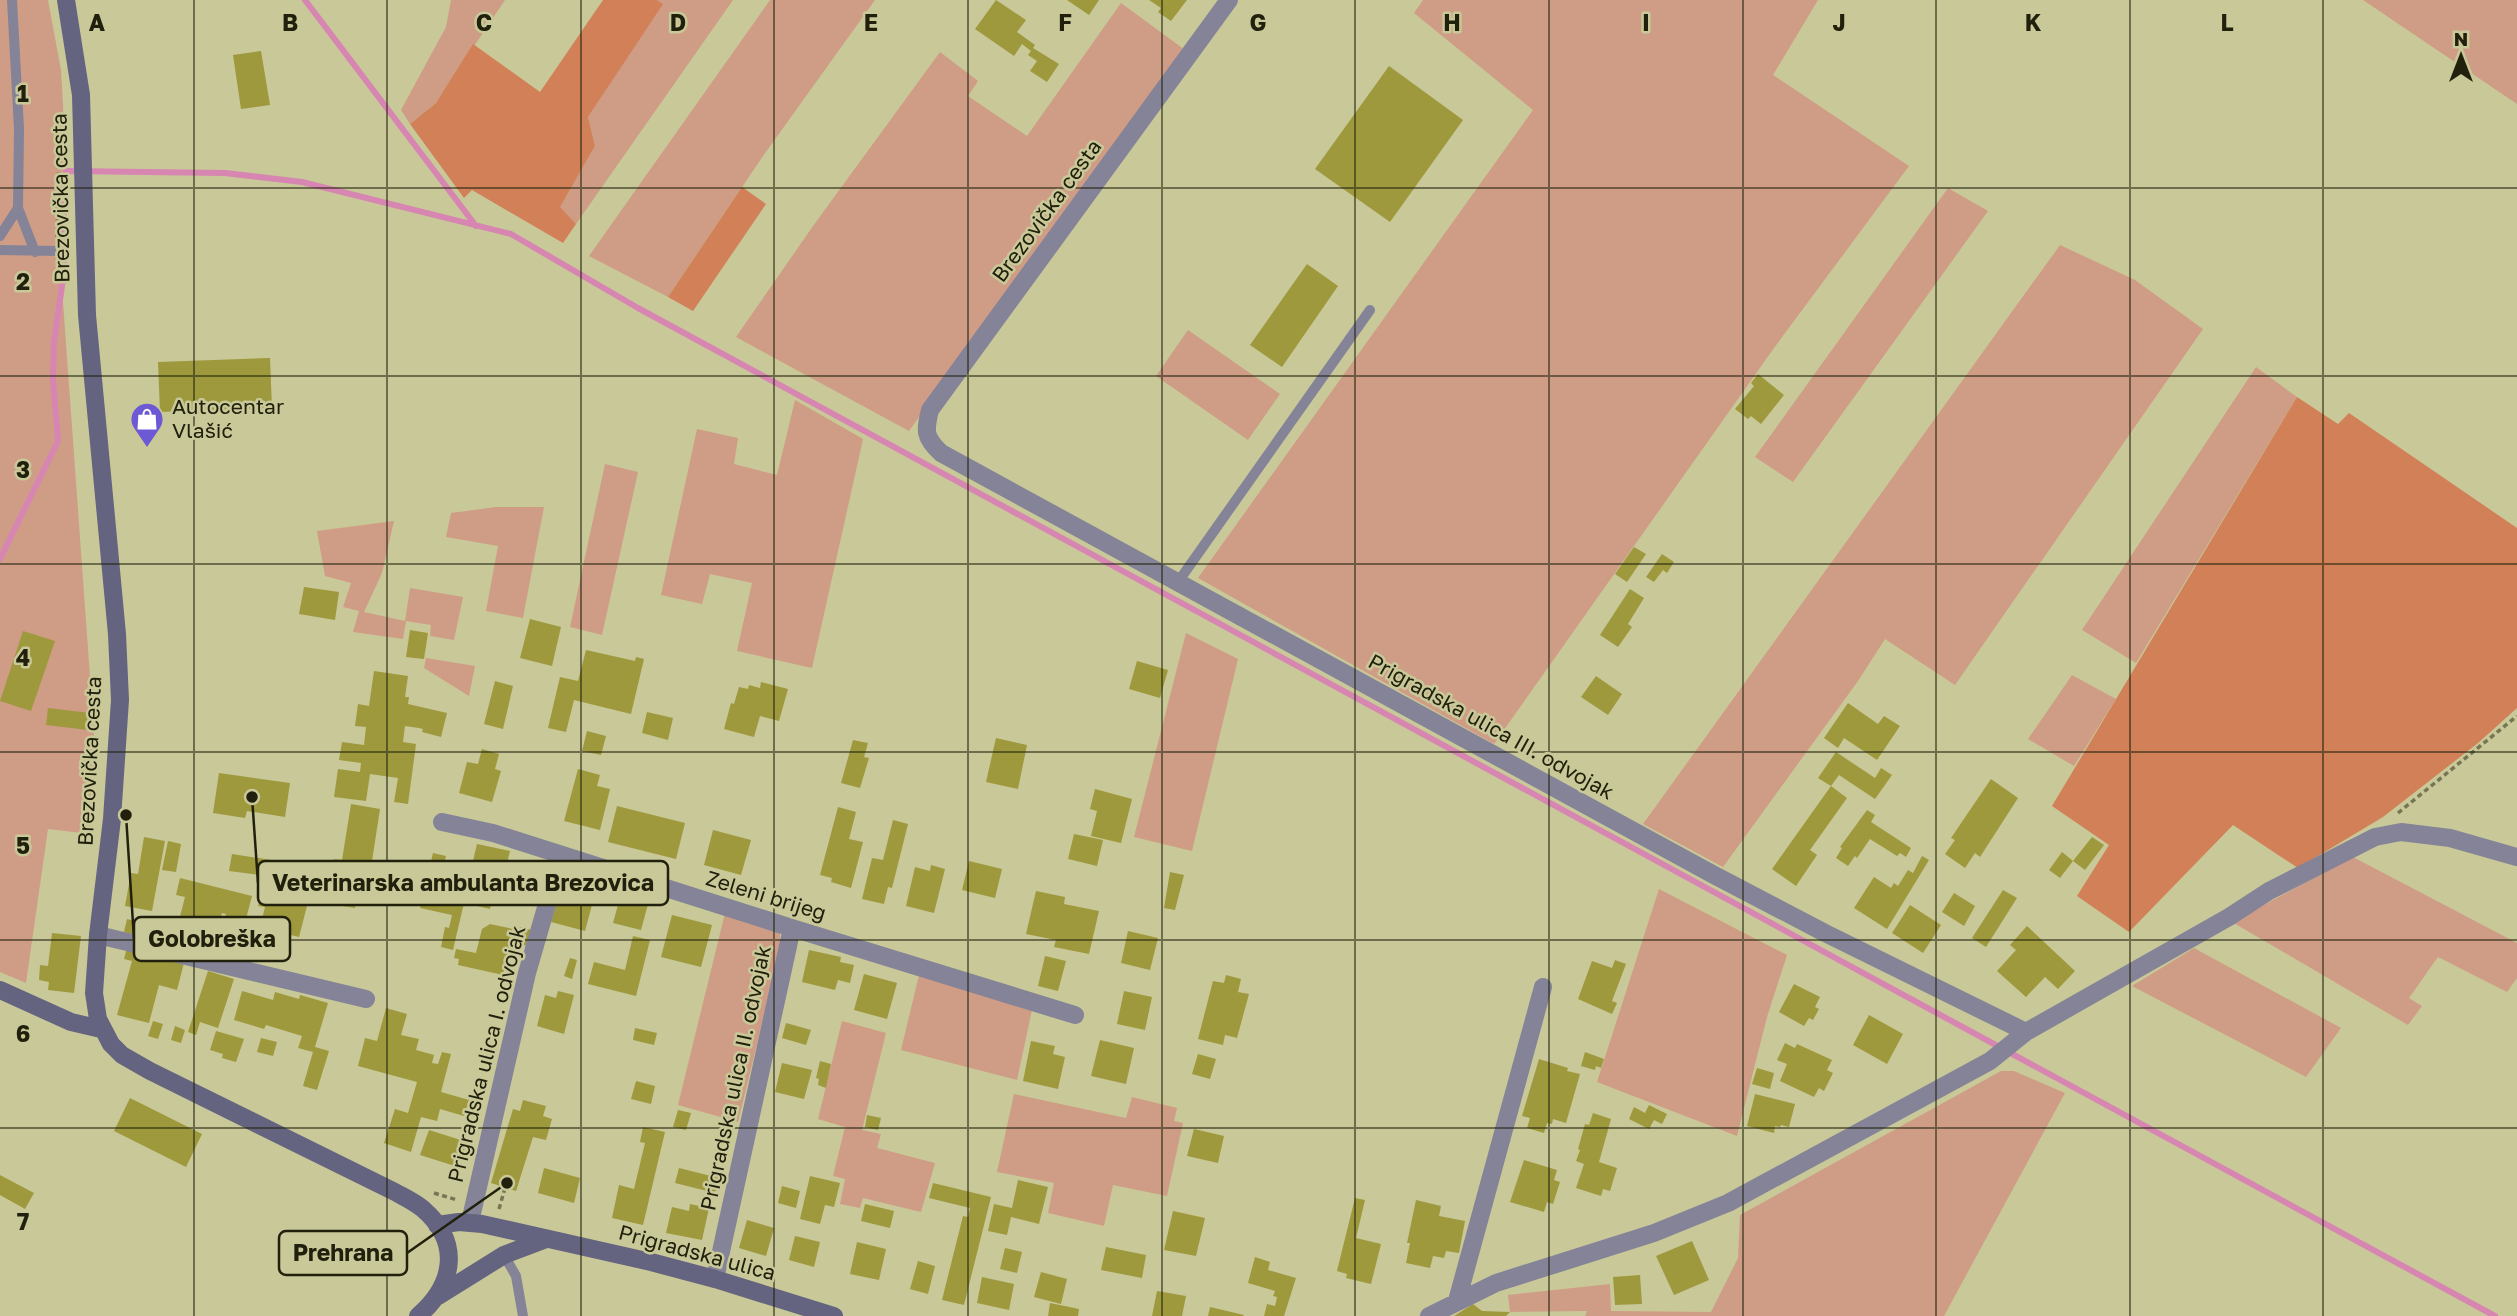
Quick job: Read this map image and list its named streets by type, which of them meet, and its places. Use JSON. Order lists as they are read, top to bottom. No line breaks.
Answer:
{"streets":{"main road":["Brezovička cesta","Prigradska ulica"],"street":["Prigradska ulica III. odvojak","Zeleni brijeg","Prigradska ulica I. odvojak","Prigradska ulica II. odvojak"]},"crossings":[["Brezovička cesta","Prigradska ulica III. odvojak"],["Brezovička cesta","Prigradska ulica"],["Zeleni brijeg","Prigradska ulica I. odvojak"],["Zeleni brijeg","Prigradska ulica II. odvojak"],["Prigradska ulica I. odvojak","Prigradska ulica"],["Prigradska ulica II. odvojak","Prigradska ulica"]],"places":{"shop":["Autocentar Vlašić"],"other":["Veterinarska ambulanta Brezovica","Golobreška","Prehrana"]},"north":"top","grid":{"columns":["A","B","C","D","E","F","G","H","I","J","K","L"],"rows":["1","2","3","4","5","6","7"]}}
